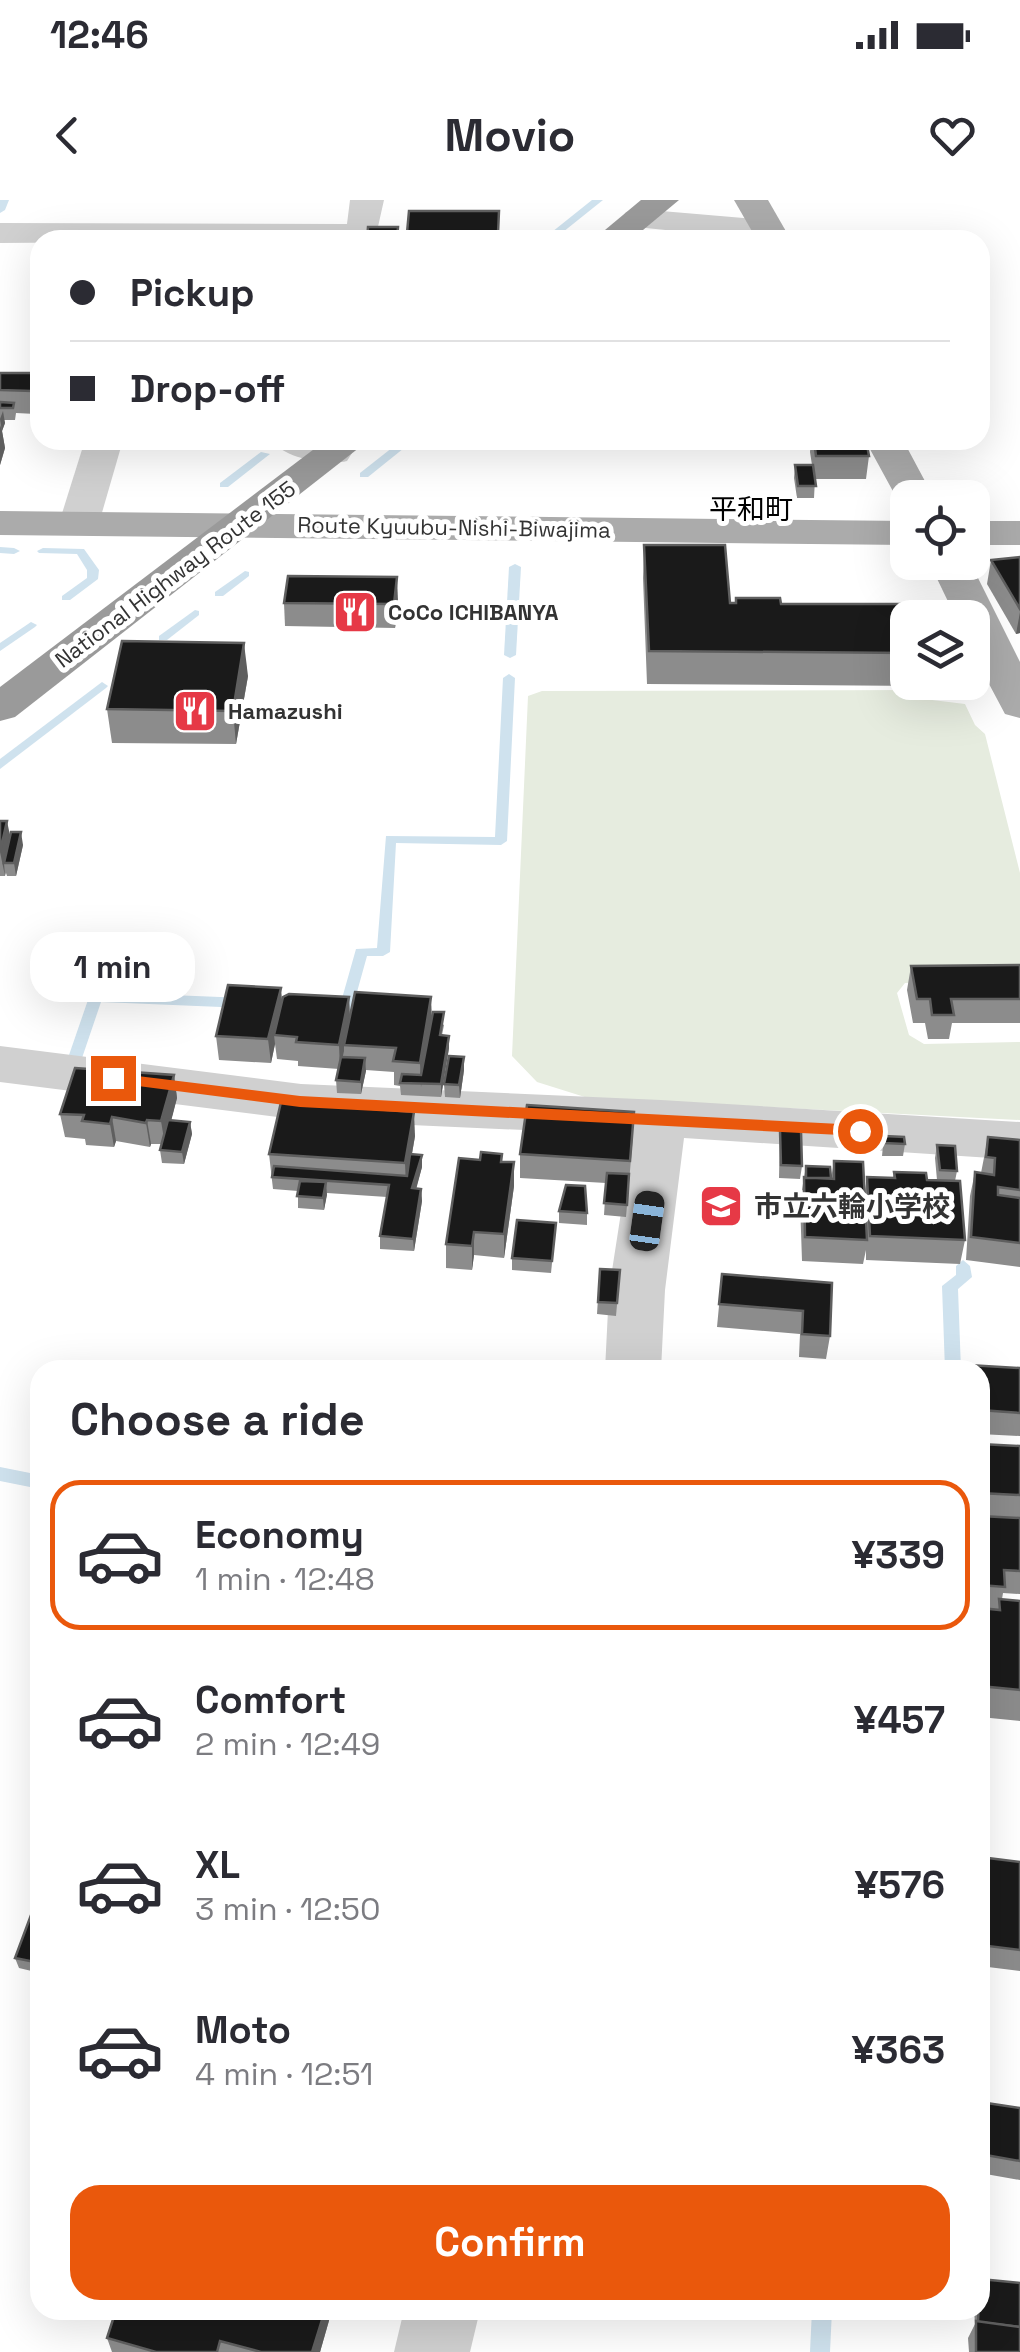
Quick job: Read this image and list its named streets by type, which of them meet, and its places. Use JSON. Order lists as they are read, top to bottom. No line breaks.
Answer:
{"streets":{"highway":["National Highway Route 155"],"main road":["Route Kyuubu-Nishi-Biwajima"]},"crossings":[["Route Kyuubu-Nishi-Biwajima","National Highway Route 155"]],"districts":["平和町"],"places":{"restaurant":["CoCo ICHIBANYA","Hamazushi"],"school or university":["市立六輪小学校"]},"page":{"status":"12:46","header":"Movio","banner":["Pickup","Drop-off"],"bubble":"1 min","heading":"Choose a ride","list":[{"name":"Economy","note":"1 min · 12:48","value":"¥339"},{"name":"Comfort","note":"2 min · 12:49","value":"¥457"},{"name":"XL","note":"3 min · 12:50","value":"¥576"},{"name":"Moto","note":"4 min · 12:51","value":"¥363"}],"buttons":"Confirm"}}
